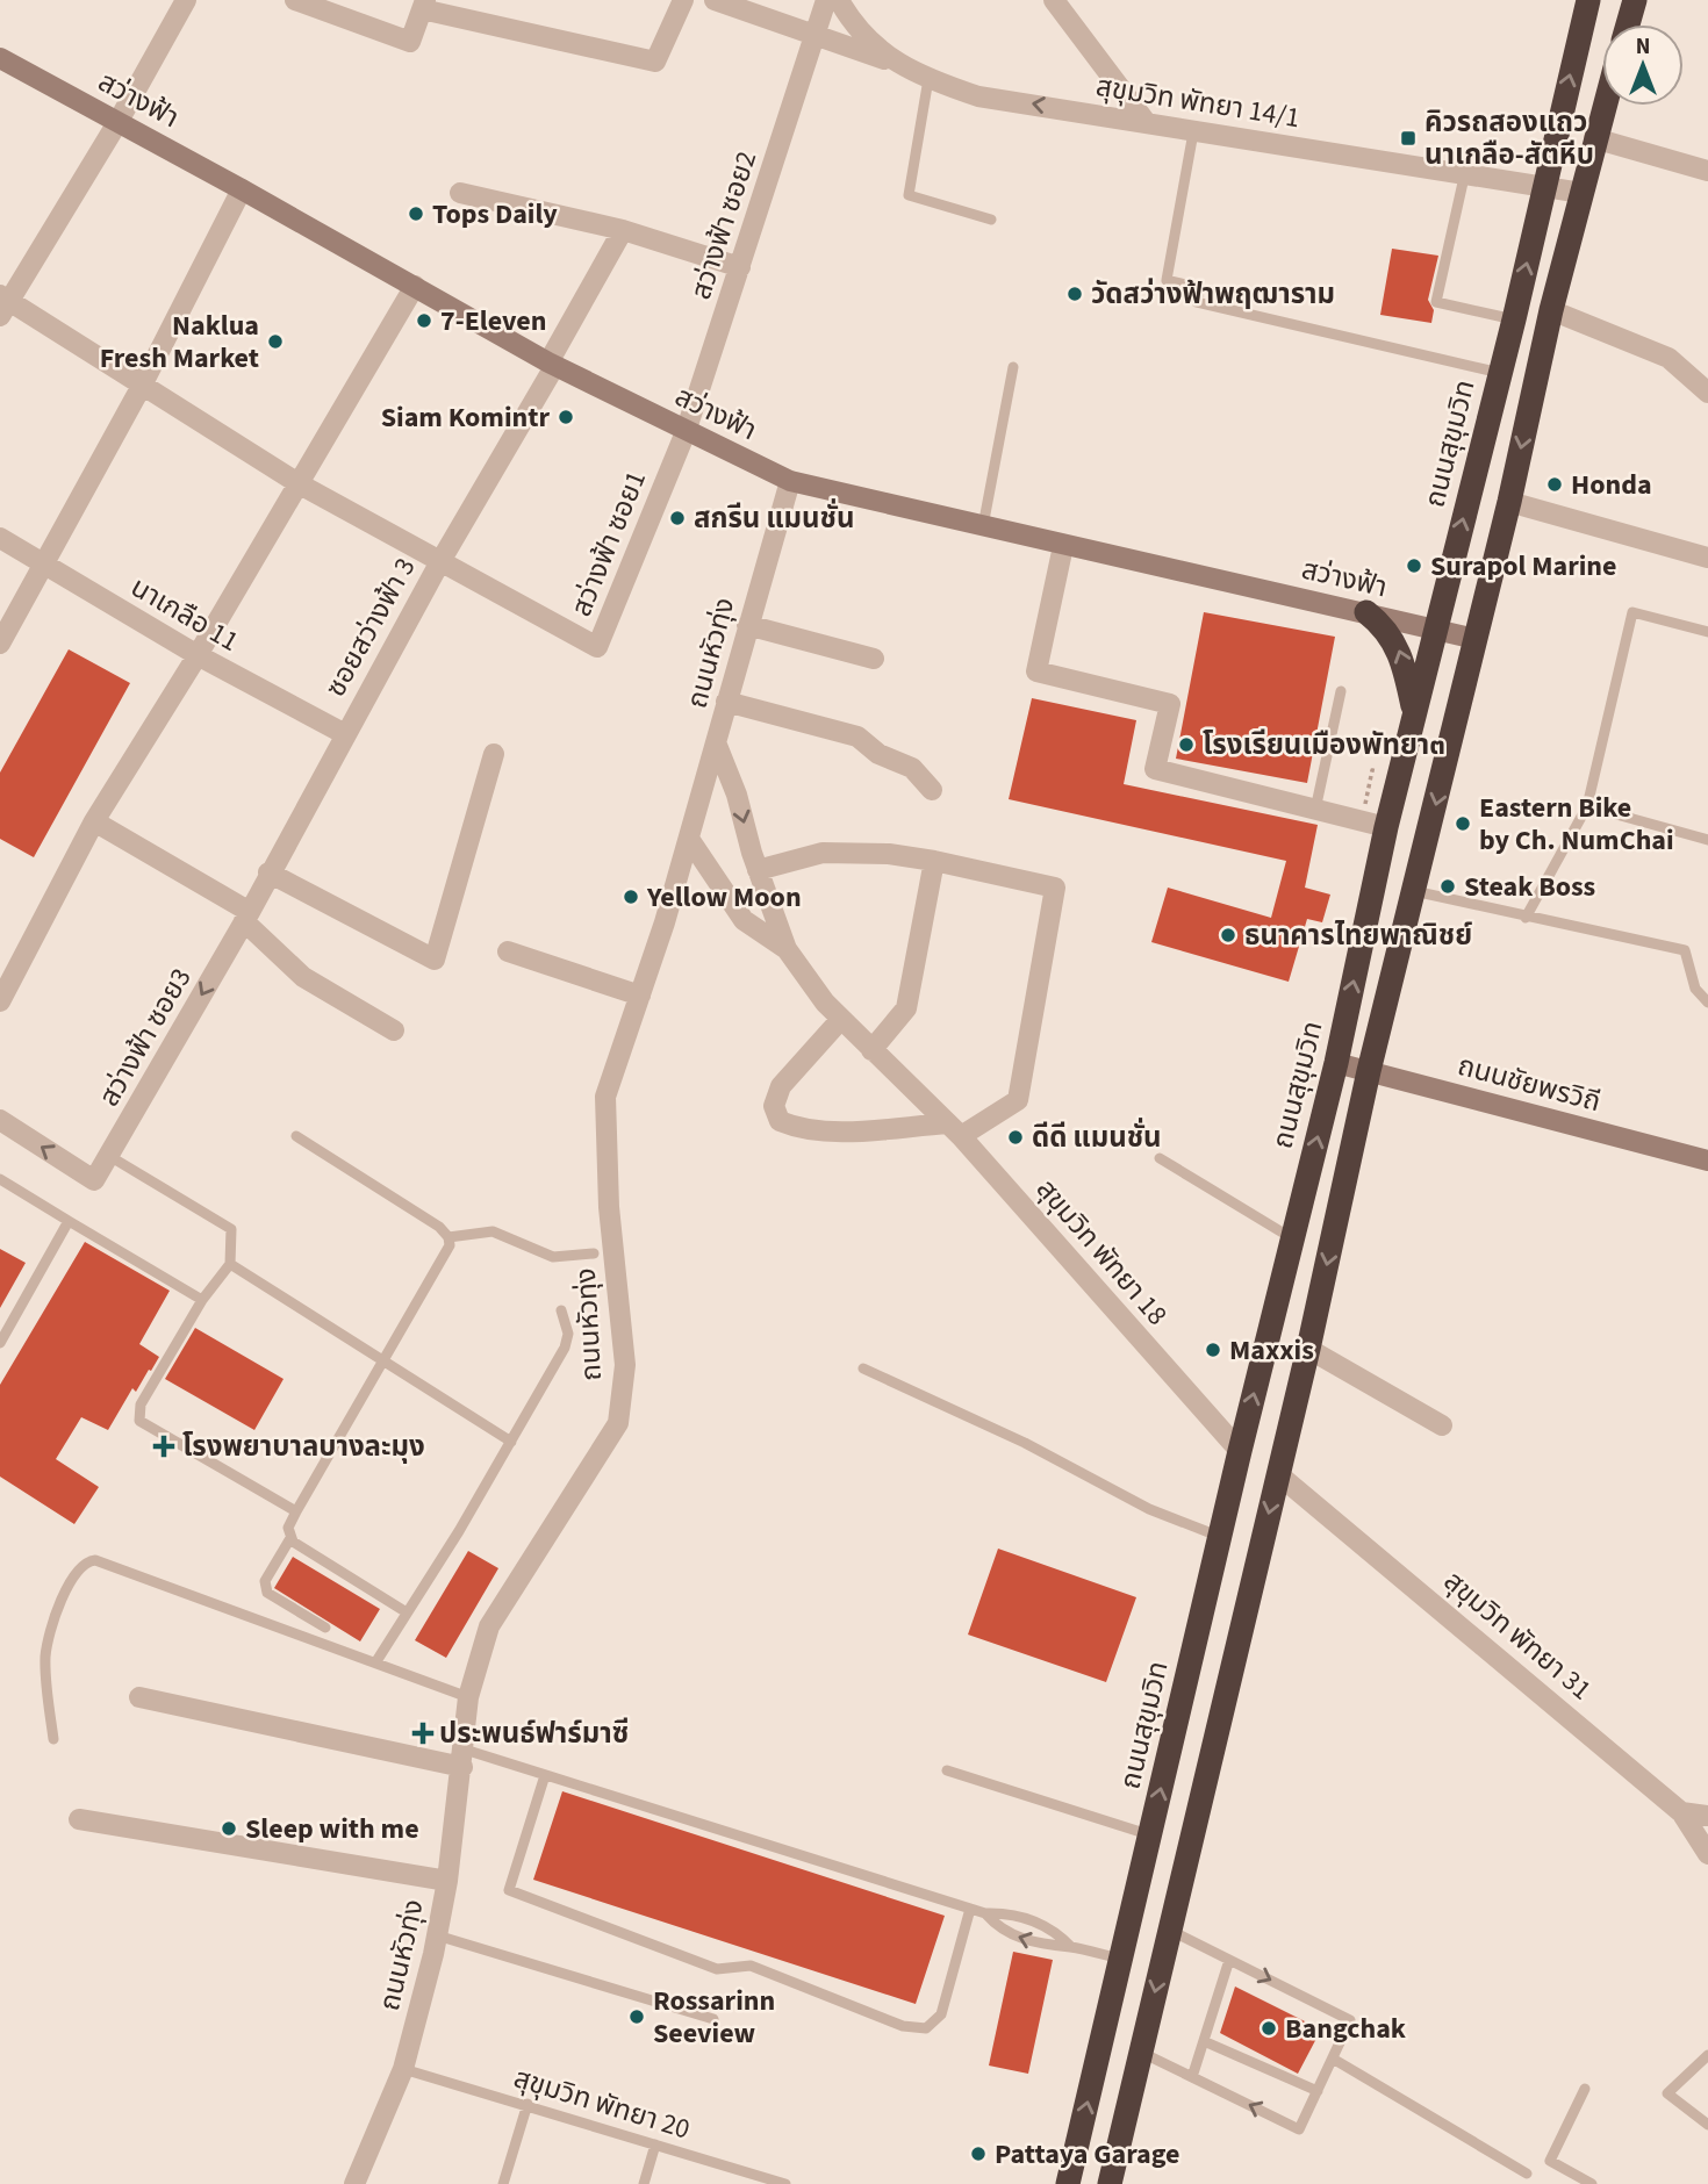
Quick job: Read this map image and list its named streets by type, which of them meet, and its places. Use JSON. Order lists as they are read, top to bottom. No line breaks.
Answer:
{"streets":{"highway":["ถนนสุขุมวิท"],"street":["สว่างฟ้า","สุขุมวิท พัทยา 14/1","สว่างฟ้า ซอย2","สว่างฟ้า ซอย1","นาเกลือ 11","ซอยสว่างฟ้า 3","ถนนหัวทุ่ง","สว่างฟ้า ซอย3","ถนนชัยพรวิถี","สุขุมวิท พัทยา 18","สุขุมวิท พัทยา 31"],"lane":["สุขุมวิท พัทยา 20"]},"crossings":[["สว่างฟ้า","สว่างฟ้า ซอย2"],["สว่างฟ้า","ถนนสุขุมวิท"],["สว่างฟ้า","สว่างฟ้า ซอย1"],["สว่างฟ้า","ซอยสว่างฟ้า 3"],["สว่างฟ้า","ถนนหัวทุ่ง"],["สุขุมวิท พัทยา 14/1","ถนนสุขุมวิท"],["สว่างฟ้า ซอย2","สว่างฟ้า ซอย1"],["ถนนสุขุมวิท","ถนนชัยพรวิถี"],["ถนนสุขุมวิท","สุขุมวิท พัทยา 18"],["สว่างฟ้า ซอย1","ซอยสว่างฟ้า 3"],["นาเกลือ 11","ซอยสว่างฟ้า 3"],["ซอยสว่างฟ้า 3","สว่างฟ้า ซอย3"],["ถนนหัวทุ่ง","สุขุมวิท พัทยา 18"],["ถนนหัวทุ่ง","สุขุมวิท พัทยา 20"]],"places":{"transit":["คิวรถสองแถว นาเกลือ-สัตหีบ"],"other":["Tops Daily","วัดสว่างฟ้าพฤฒาราม","7-Eleven","Naklua Fresh Market","Siam Komintr","Honda","สกรีน แมนชั่น","Surapol Marine","โรงเรียนเมืองพัทยา๓","Eastern Bike by Ch. NumChai","Steak Boss","Yellow Moon","ธนาคารไทยพาณิชย์","ดีดี แมนชั่น","Maxxis","Sleep with me","Rossarinn Seeview","Bangchak","Pattaya Garage"],"health":["โรงพยาบาลบางละมุง","ประพนธ์ฟาร์มาซี"]},"north":"top"}
